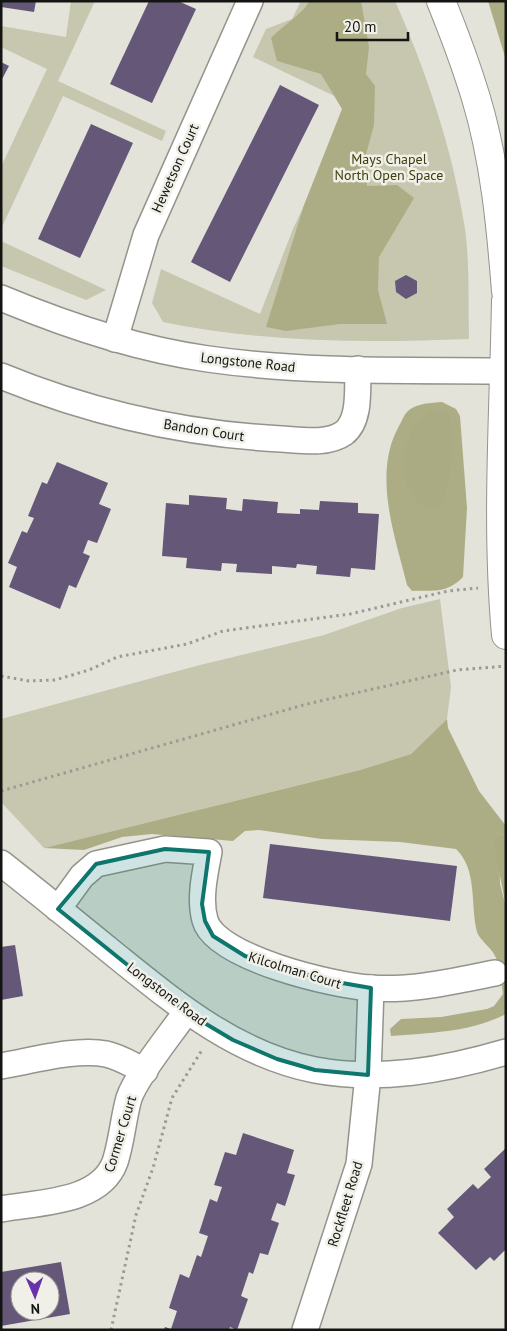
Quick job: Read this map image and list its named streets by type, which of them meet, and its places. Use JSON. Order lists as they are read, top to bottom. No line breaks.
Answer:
{"streets":{"street":["Hewetson Court","Longstone Road","Bandon Court","Kilcolman Court","Cormer Court","Rockfleet Road"]},"crossings":[["Hewetson Court","Longstone Road"],["Longstone Road","Bandon Court"],["Longstone Road","Kilcolman Court"],["Longstone Road","Cormer Court"],["Longstone Road","Rockfleet Road"]],"parks":["Mays Chapel North Open Space"],"scale_bar":"20 m","north":"bottom"}
